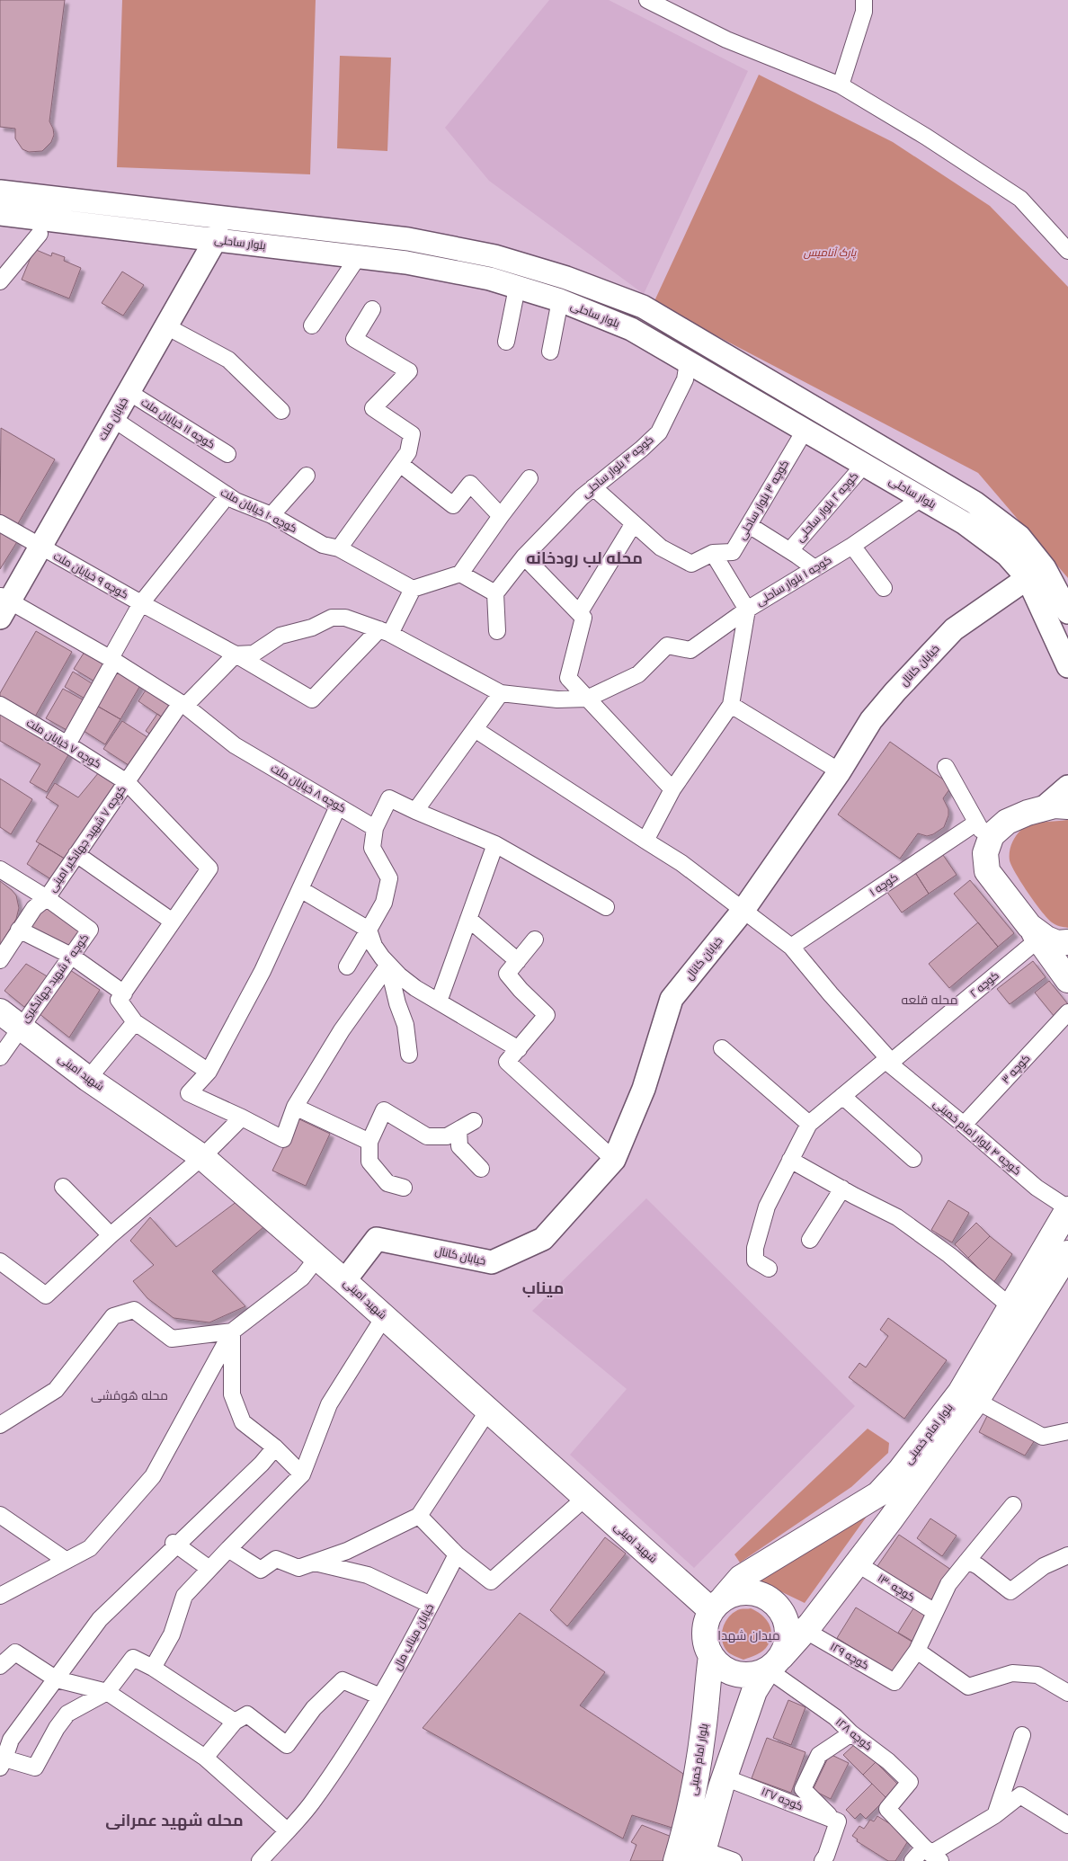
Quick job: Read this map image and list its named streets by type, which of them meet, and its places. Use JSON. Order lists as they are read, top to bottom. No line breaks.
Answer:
{"streets":{"main road":["بلوار ساحلی","خیابان ملت","خیابان کانال","شهید امینی","بلوار امام خمینی"],"street":["کوچه ۱۱ خیابان ملت","کوچه ۴ بلوار ساحلی","کوچه ۳ بلوار ساحلی","کوچه ۲ بلوار ساحلی","کوچه ۱۰ خیابان ملت","کوچه ۹ خیابان ملت","کوچه ۱ بلوار ساحلی","کوچه ۷ خیابان ملت","کوچه ۸ خیابان ملت","کوچه ۷ شهید جهانگیر امینی","کوچه ۱","کوچه ۶ شهید جهانگیری","کوچه ۲","کوچه ۳","کوچه ۴ بلوار امام خمینی","کوچه ۱۳۰","خیابان میناب مال","کوچه ۱۲۹","کوچه ۱۲۸","کوچه ۱۲۷"]},"crossings":[["بلوار ساحلی","خیابان ملت"],["بلوار ساحلی","کوچه ۴ بلوار ساحلی"],["بلوار ساحلی","کوچه ۳ بلوار ساحلی"],["بلوار ساحلی","کوچه ۲ بلوار ساحلی"],["بلوار ساحلی","کوچه ۱ بلوار ساحلی"],["بلوار ساحلی","خیابان کانال"],["خیابان ملت","کوچه ۱۱ خیابان ملت"],["خیابان ملت","کوچه ۱۰ خیابان ملت"],["خیابان ملت","کوچه ۹ خیابان ملت"],["خیابان ملت","کوچه ۸ خیابان ملت"],["کوچه ۹ خیابان ملت","کوچه ۷ شهید جهانگیر امینی"],["خیابان کانال","شهید امینی"],["خیابان کانال","کوچه ۴ بلوار امام خمینی"],["کوچه ۷ خیابان ملت","کوچه ۷ شهید جهانگیر امینی"],["کوچه ۸ خیابان ملت","کوچه ۷ شهید جهانگیر امینی"],["کوچه ۷ شهید جهانگیر امینی","کوچه ۶ شهید جهانگیری"],["کوچه ۱","کوچه ۴ بلوار امام خمینی"],["کوچه ۶ شهید جهانگیری","شهید امینی"],["کوچه ۲","کوچه ۴ بلوار امام خمینی"],["کوچه ۳","کوچه ۴ بلوار امام خمینی"],["شهید امینی","بلوار امام خمینی"],["شهید امینی","کوچه ۱۲۸"],["کوچه ۴ بلوار امام خمینی","بلوار امام خمینی"],["بلوار امام خمینی","کوچه ۱۳۰"],["بلوار امام خمینی","کوچه ۱۲۹"],["بلوار امام خمینی","کوچه ۱۲۸"],["بلوار امام خمینی","کوچه ۱۲۷"]],"districts":["محله لب رودخانه","محله قلعه","میناب","محله هُومُشی","میدان شهدا","محله شهید عمرانی"],"parks":["پارک آنامیس"]}
